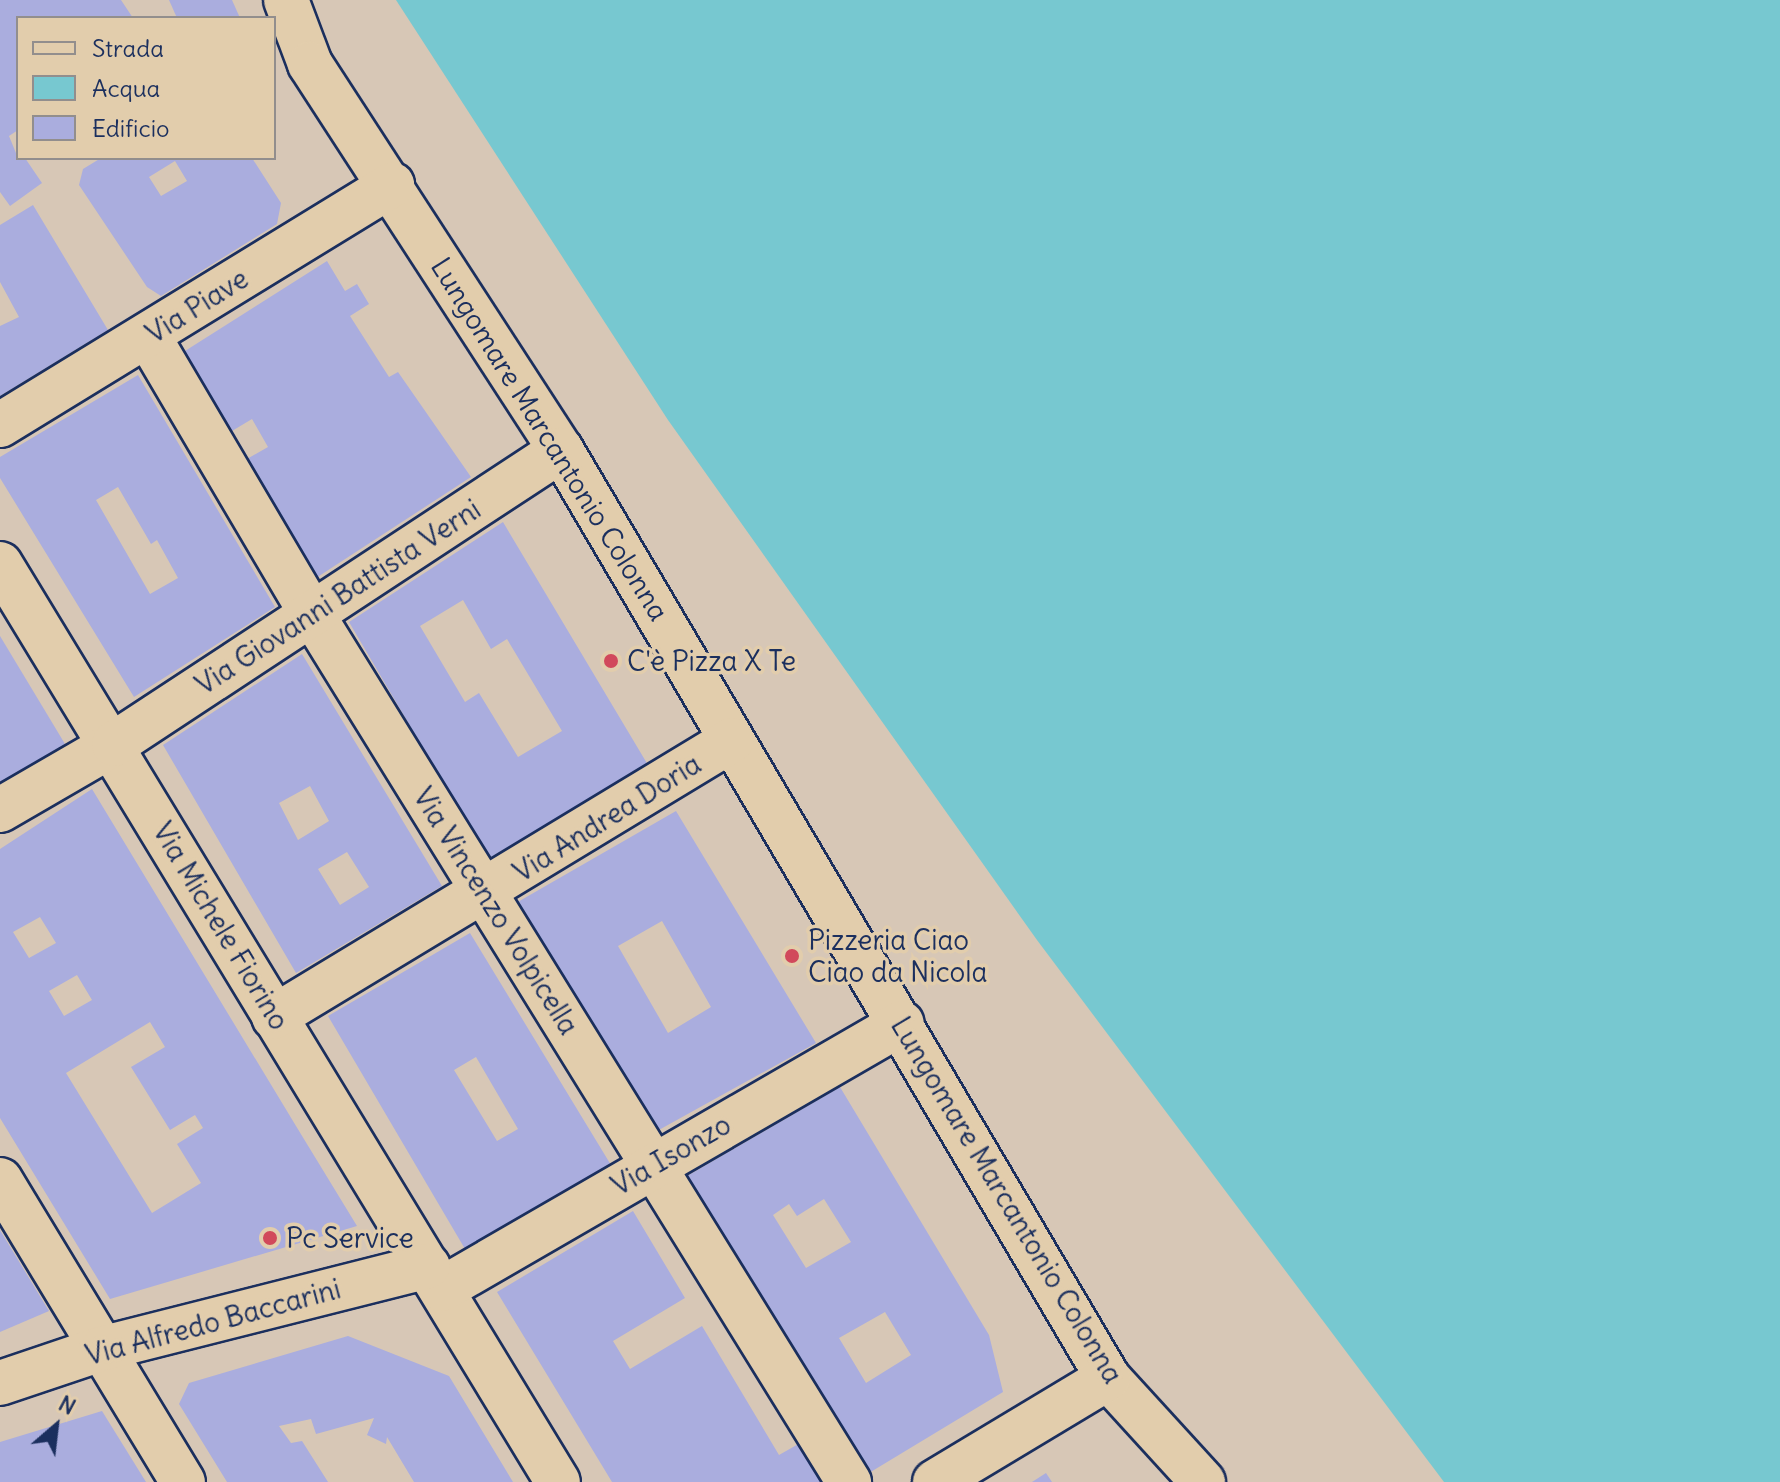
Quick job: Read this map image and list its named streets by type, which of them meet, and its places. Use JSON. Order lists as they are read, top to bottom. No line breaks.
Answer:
{"streets":{"street":["Via Piave","Lungomare Marcantonio Colonna","Via Giovanni Battista Verni","Via Andrea Doria","Via Vincenzo Volpicella","Via Michele Fiorino","Via Isonzo","Via Alfredo Baccarini"]},"crossings":[["Via Piave","Lungomare Marcantonio Colonna"],["Via Piave","Via Vincenzo Volpicella"],["Lungomare Marcantonio Colonna","Via Giovanni Battista Verni"],["Lungomare Marcantonio Colonna","Via Andrea Doria"],["Lungomare Marcantonio Colonna","Via Isonzo"],["Via Giovanni Battista Verni","Via Vincenzo Volpicella"],["Via Giovanni Battista Verni","Via Michele Fiorino"],["Via Andrea Doria","Via Vincenzo Volpicella"],["Via Andrea Doria","Via Michele Fiorino"],["Via Vincenzo Volpicella","Via Isonzo"],["Via Michele Fiorino","Via Isonzo"],["Via Michele Fiorino","Via Alfredo Baccarini"],["Via Isonzo","Via Alfredo Baccarini"]],"places":["C'è Pizza X Te","Pizzeria Ciao Ciao da Nicola","Pc Service"],"legend":["Strada","Acqua","Edificio"],"north":"top right"}
